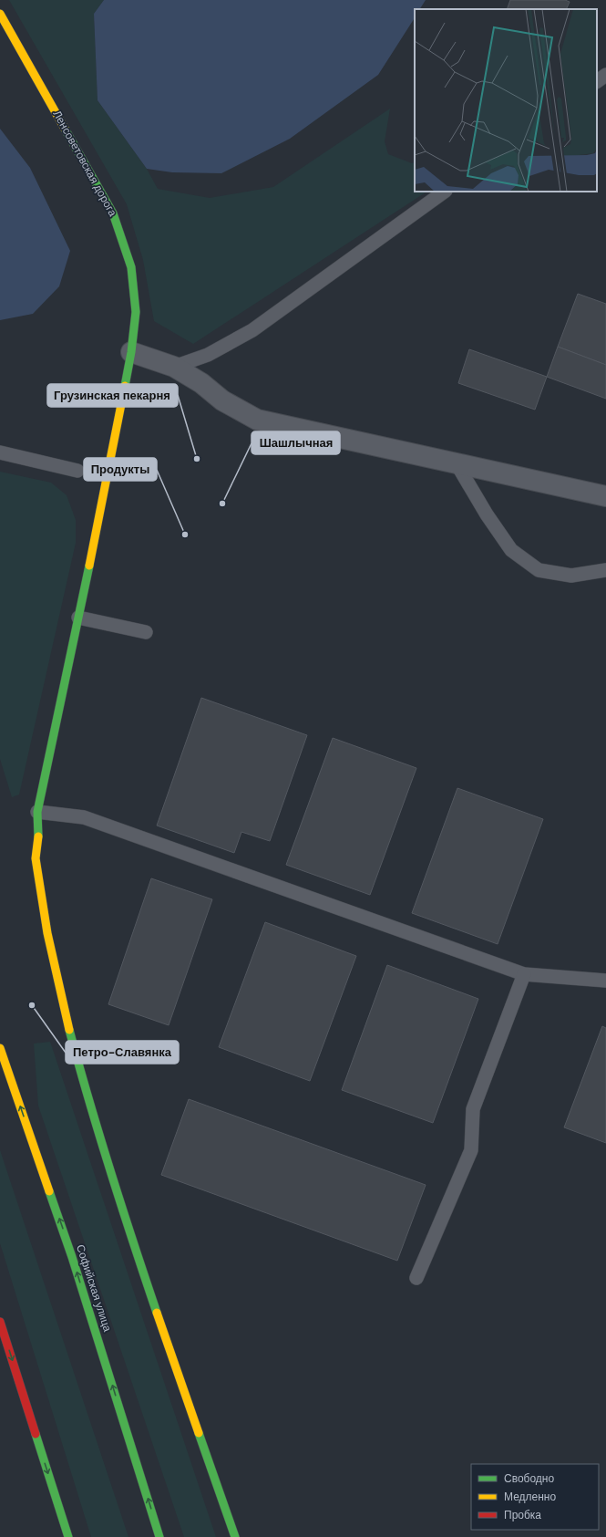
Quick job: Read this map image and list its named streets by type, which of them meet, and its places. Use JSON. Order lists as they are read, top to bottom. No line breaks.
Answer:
{"streets":{"street":["Ленсоветовская дорога","Софийская улица"]},"one_way":["Софийская улица"],"places":["Грузинская пекарня","Шашлычная","Продукты","Петро-Славянка"],"legend":["Свободно","Медленно","Пробка"]}
